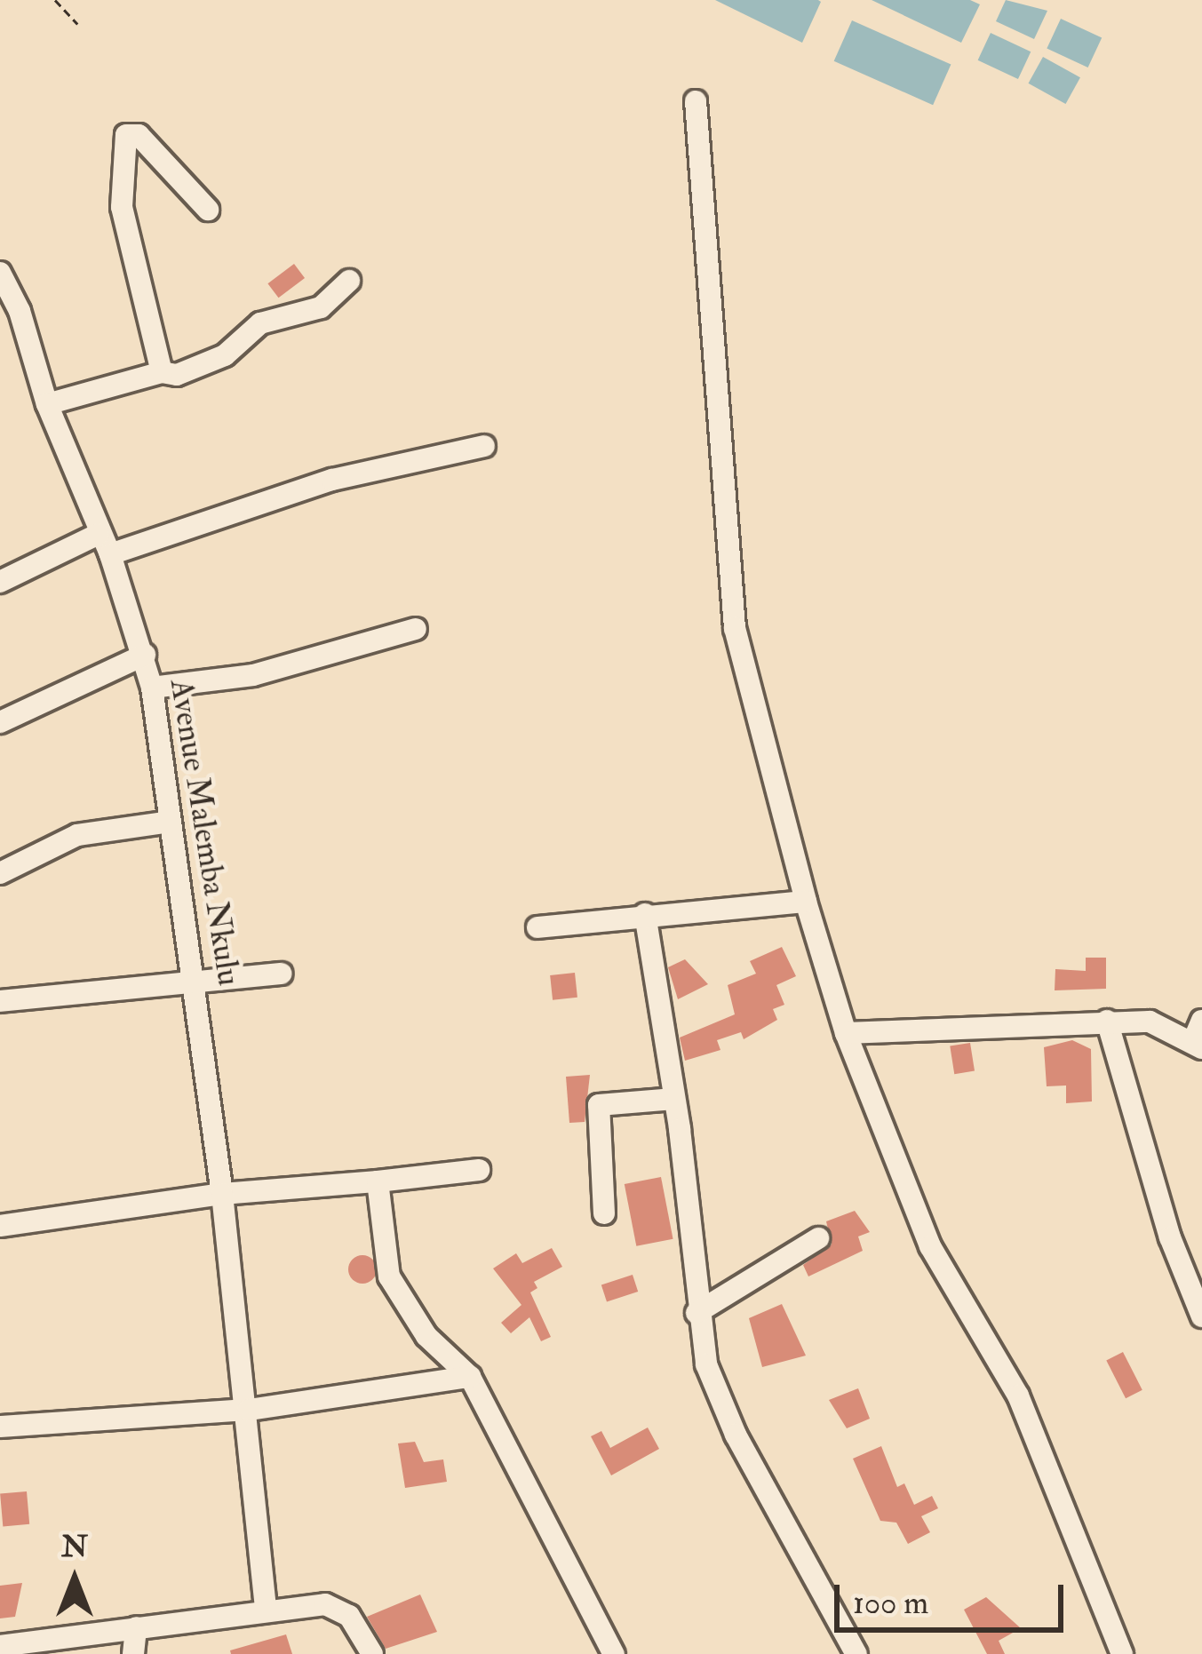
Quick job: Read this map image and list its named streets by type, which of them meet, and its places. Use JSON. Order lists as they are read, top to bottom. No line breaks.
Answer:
{"streets":{"street":["Avenue Malemba Nkulu"]},"scale_bar":"100 m","north":"top"}
